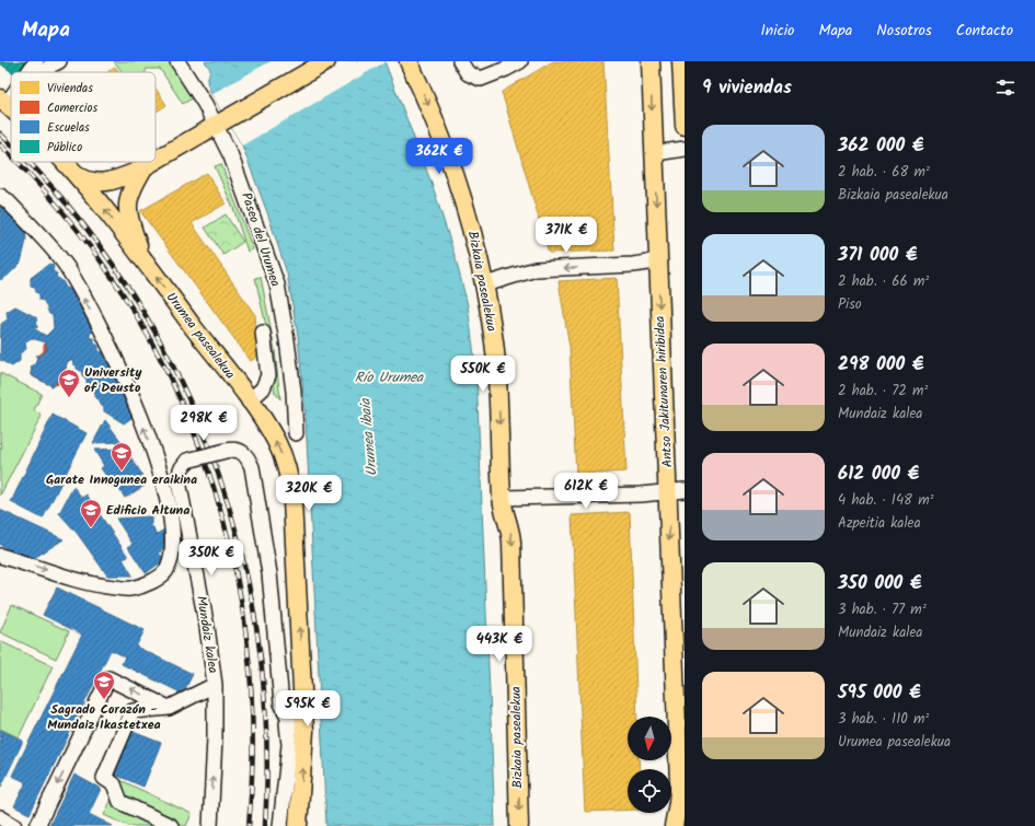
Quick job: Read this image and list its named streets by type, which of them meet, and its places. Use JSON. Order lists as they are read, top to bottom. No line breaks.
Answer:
{"streets":{"main road":["Bizkaia pasealekua","Urumea pasealekua","Antso Jakitunaren hiribidea"],"street":["Paseo del Urumea","Mundaiz kalea"]},"one_way":["Bizkaia pasealekua","Urumea pasealekua","Antso Jakitunaren hiribidea","Mundaiz kalea"],"water":["Río Urumea","Urumea ibaia"],"places":{"school or university":["University of Deusto","Garate Innogunea eraikina","Edificio Altuna","Sagrado Corazón - Mundaiz Ikastetxea"]},"legend":["Viviendas","Comercios","Escuelas","Público"],"north":"bottom","page":{"header":"Mapa","nav":["Inicio","Mapa","Nosotros","Contacto"],"heading":"9 viviendas","list":[{"name":"362 000 €","note":"2 hab. · 68 m² · Bizkaia pasealekua"},{"name":"371 000 €","note":"2 hab. · 66 m² · Piso"},{"name":"298 000 €","note":"2 hab. · 72 m² · Mundaiz kalea"},{"name":"612 000 €","note":"4 hab. · 148 m² · Azpeitia kalea"},{"name":"350 000 €","note":"3 hab. · 77 m² · Mundaiz kalea"},{"name":"595 000 €","note":"3 hab. · 110 m² · Urumea pasealekua"}],"price":["362K €","371K €","550K €","298K €","612K €","320K €","350K €","443K €","595K €"]}}
